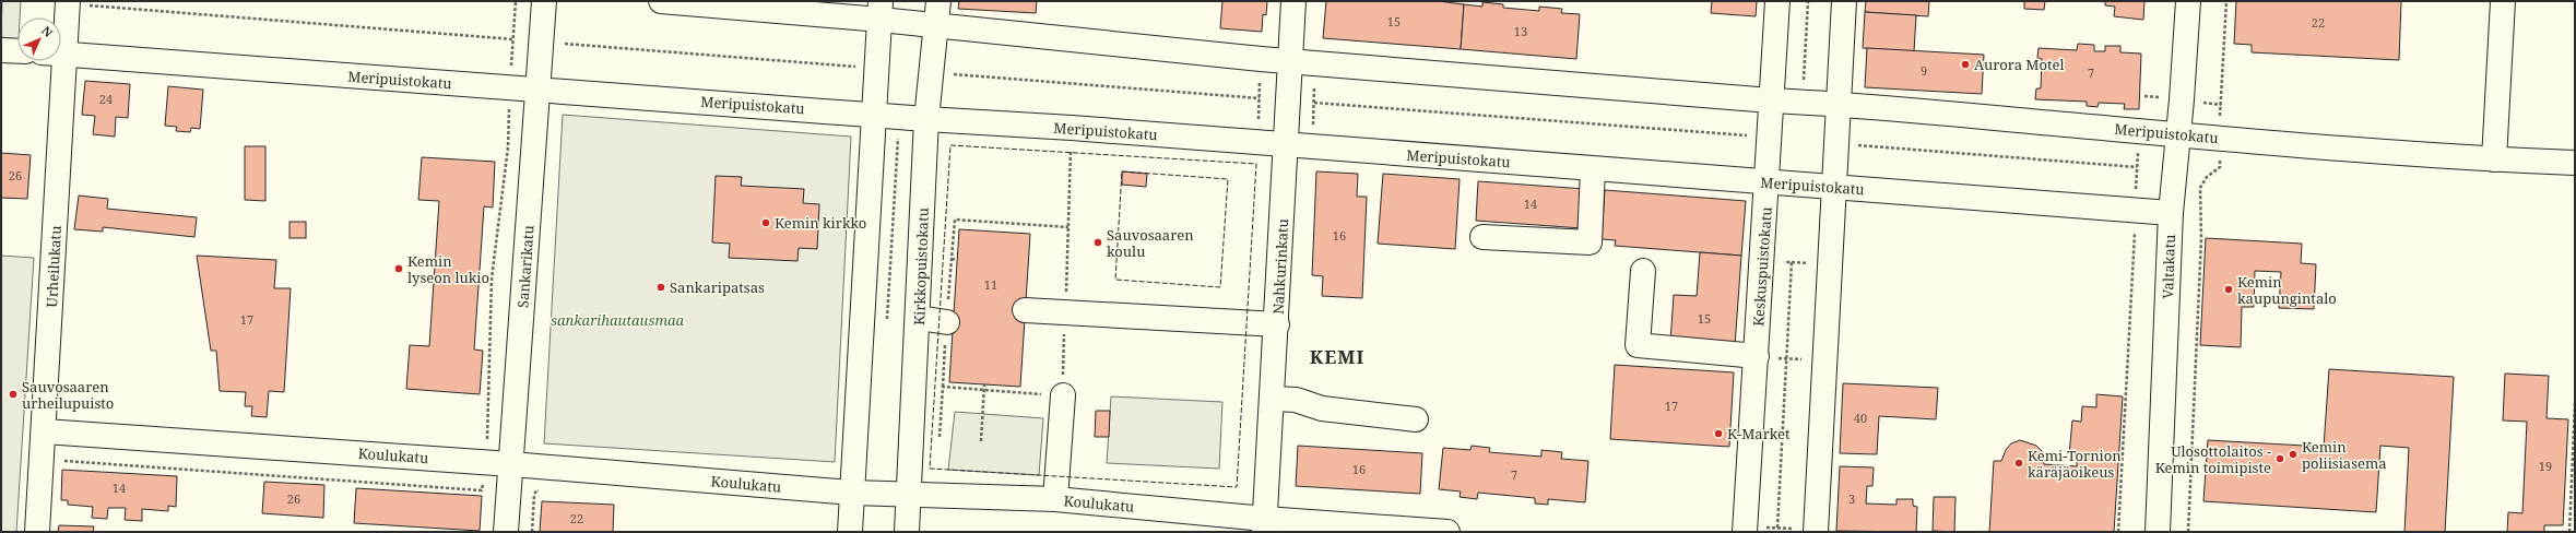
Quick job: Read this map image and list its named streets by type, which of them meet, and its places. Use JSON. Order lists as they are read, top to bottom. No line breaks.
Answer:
{"streets":{"street":["Meripuistokatu","Urheilukatu","Sankarikatu","Kirkkopuistokatu","Nahkurinkatu","Keskuspuistokatu","Valtakatu","Koulukatu"]},"crossings":[["Meripuistokatu","Sankarikatu"],["Meripuistokatu","Kirkkopuistokatu"],["Meripuistokatu","Nahkurinkatu"],["Meripuistokatu","Keskuspuistokatu"],["Meripuistokatu","Valtakatu"],["Urheilukatu","Koulukatu"],["Sankarikatu","Koulukatu"],["Kirkkopuistokatu","Koulukatu"],["Nahkurinkatu","Koulukatu"]],"districts":["KEMI"],"parks":["sankarihautausmaa"],"places":["Aurora Motel","Kemin kirkko","Sauvosaaren koulu","Kemin lyseon lukio","Sankaripatsas","Kemin kaupungintalo","Sauvosaaren urheilupuisto","K-Market","Kemin poliisiasema","Ulosottolaitos - Kemin toimipiste","Kemi-Tornion käräjäoikeus"],"house_numbers":["15","22","13","9","7","24","26","14","16","11","15","17","17","40","19","16","7","14","26","3","22"],"north":"top right"}
